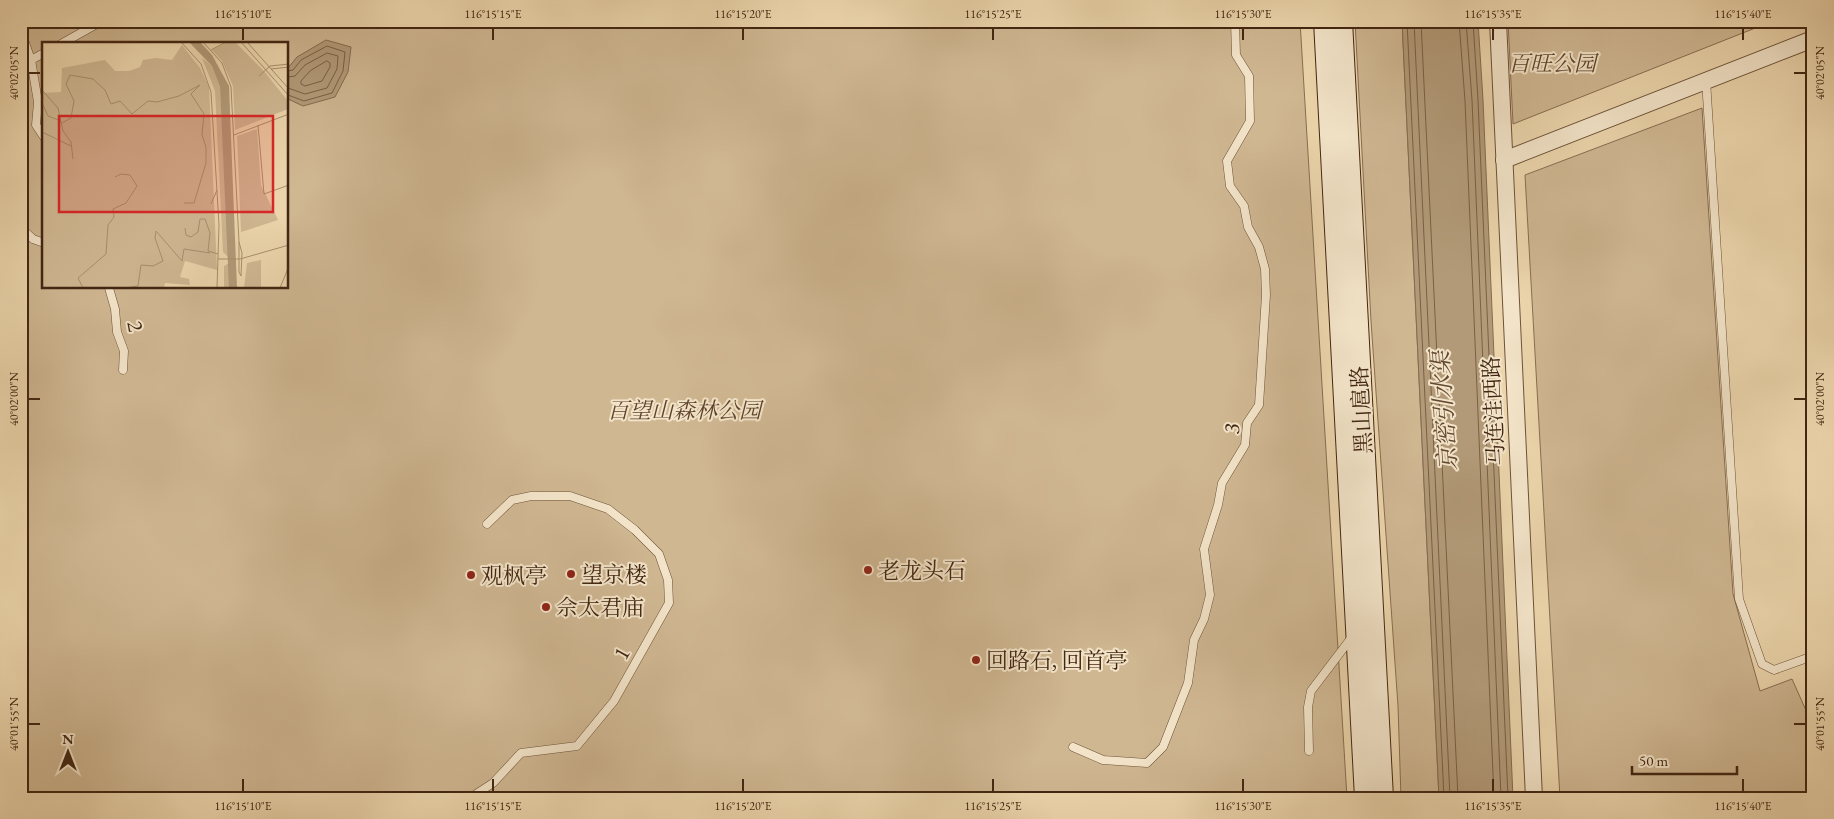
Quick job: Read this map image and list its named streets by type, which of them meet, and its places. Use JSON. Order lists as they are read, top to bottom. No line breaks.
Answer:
{"streets":{"main road":["黑山扈路"],"street":["马连洼西路"],"lane":["2","3","1"]},"water":["京密引水渠"],"parks":["百旺公园","百望山森林公园"],"places":["老龙头石","望京楼","观枫亭","佘太君庙","回路石, 回首亭"],"scale_bar":"50 m","north":"top","coordinates":["116°15'10\"E","116°15'15\"E","116°15'20\"E","116°15'25\"E","116°15'30\"E","116°15'35\"E","116°15'40\"E","40°02'05\"N","40°02'00\"N","40°01'55\"N"]}
